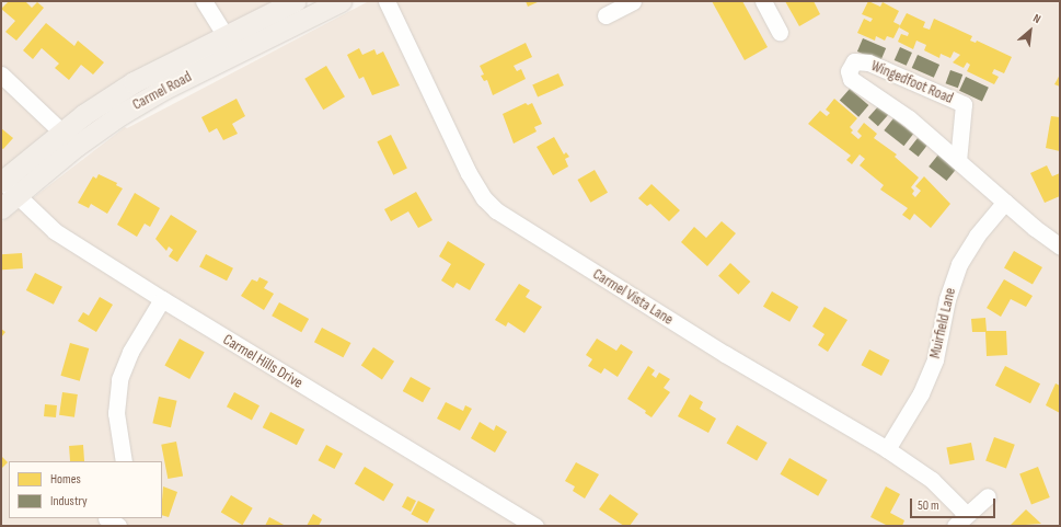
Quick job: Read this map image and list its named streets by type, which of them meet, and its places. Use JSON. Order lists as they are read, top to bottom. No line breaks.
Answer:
{"streets":{"main road":["Carmel Road"],"street":["Wingedfoot Road","Carmel Vista Lane","Muirfield Lane","Carmel Hills Drive"]},"crossings":[["Wingedfoot Road","Muirfield Lane"],["Carmel Road","Carmel Hills Drive"],["Carmel Vista Lane","Muirfield Lane"]],"legend":["Homes","Industry"],"scale_bar":"50 m","north":"top right"}
